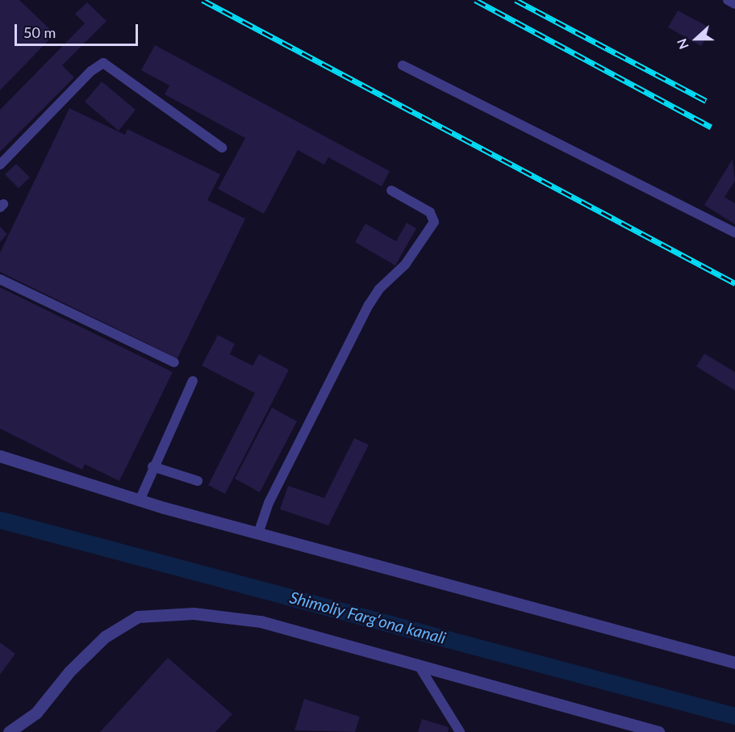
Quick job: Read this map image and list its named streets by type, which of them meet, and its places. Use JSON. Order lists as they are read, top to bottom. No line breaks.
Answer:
{"water":["Shimoliy Fargʻona kanali"],"scale_bar":"50 m","north":"left"}
